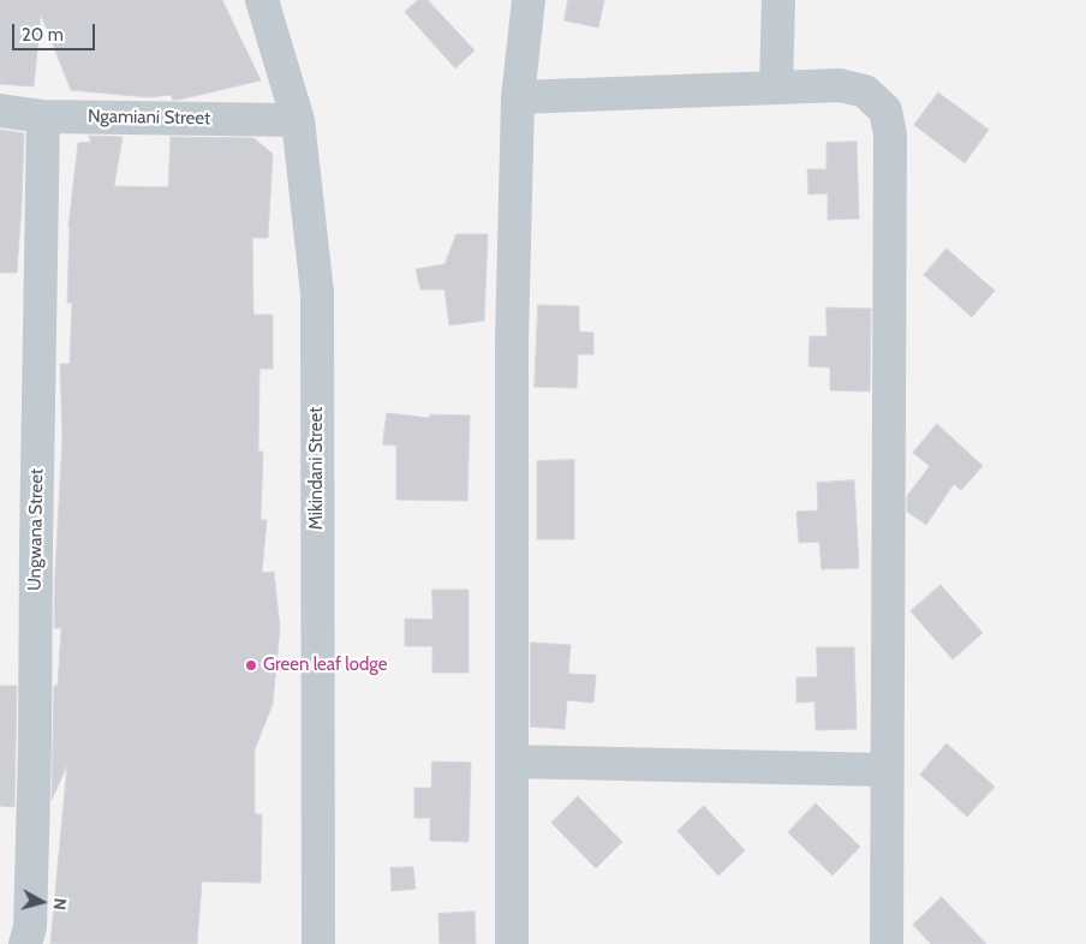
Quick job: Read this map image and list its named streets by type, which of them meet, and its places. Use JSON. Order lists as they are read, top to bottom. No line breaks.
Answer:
{"streets":{"street":["Ngamiani Street","Mikindani Street","Ungwana Street"]},"crossings":[["Ngamiani Street","Mikindani Street"],["Ngamiani Street","Ungwana Street"]],"places":["Green leaf lodge"],"scale_bar":"20 m","north":"right"}
